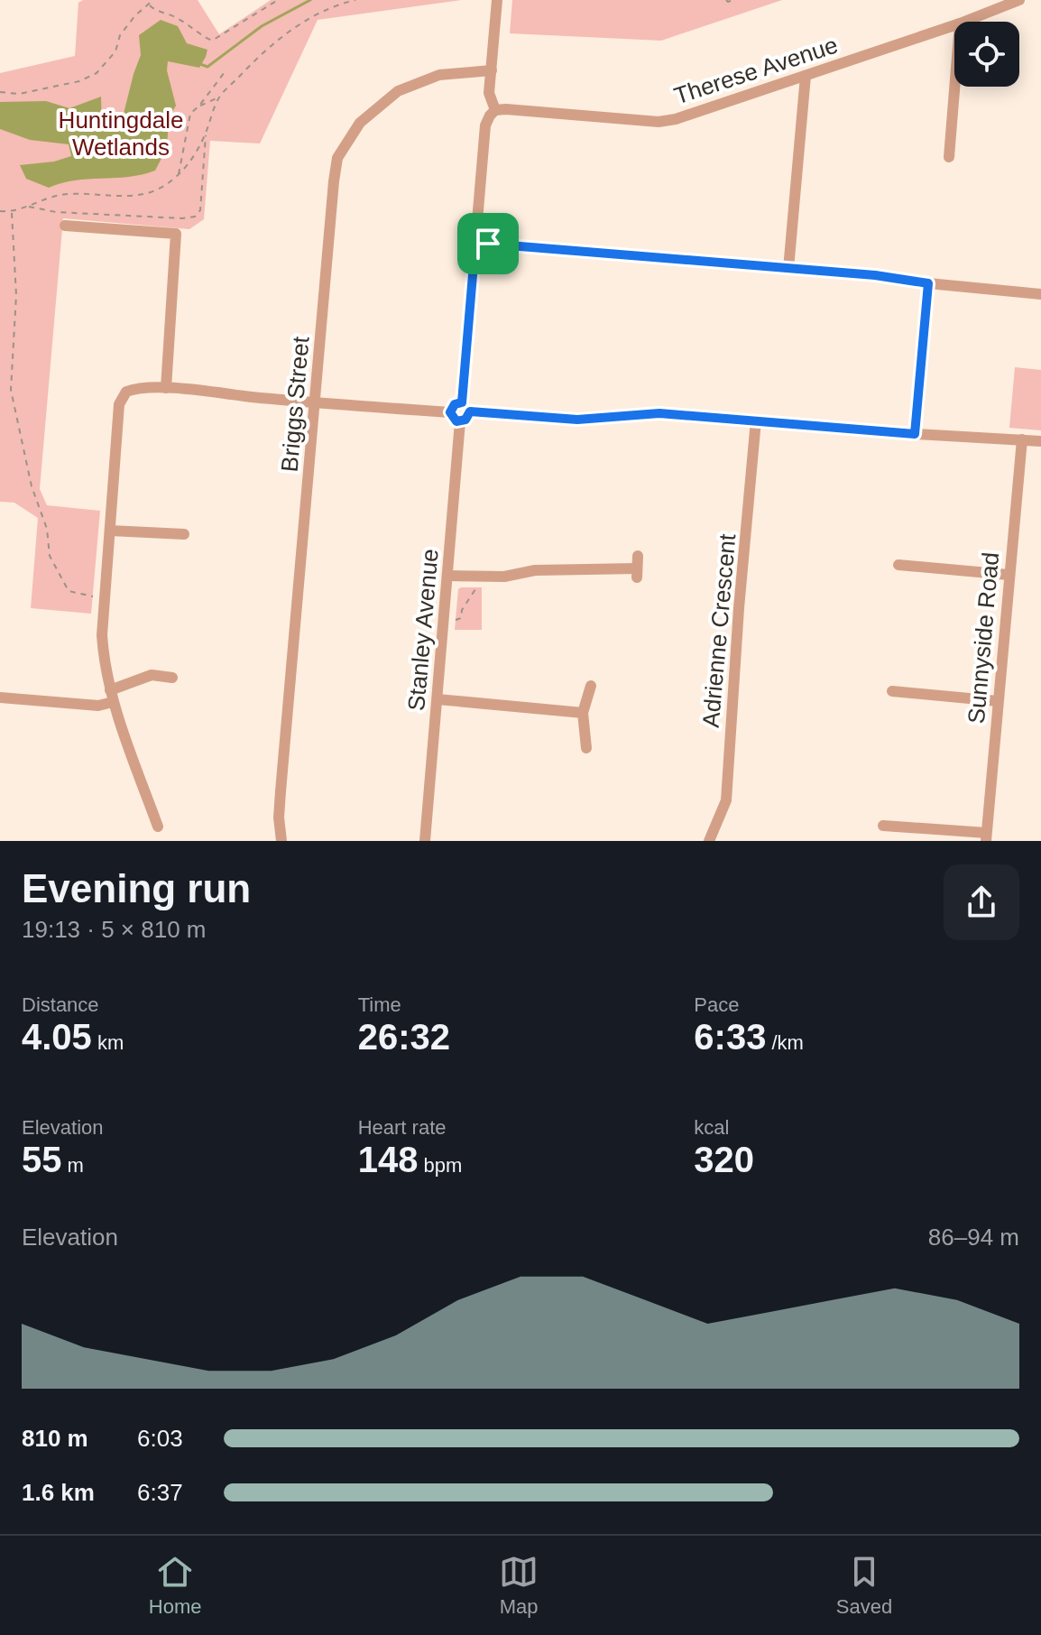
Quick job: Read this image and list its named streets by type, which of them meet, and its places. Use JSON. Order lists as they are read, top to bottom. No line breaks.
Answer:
{"streets":{"street":["Therese Avenue","Briggs Street","Stanley Avenue","Adrienne Crescent","Sunnyside Road"]},"parks":["Huntingdale Wetlands"],"page":{"heading":["Evening run","19:13 · 5 × 810 m"],"stats":[["Distance","4.05 km"],["Time","26:32"],["Pace","6:33 /km"],["Elevation","55 m"],["Heart rate","148 bpm"],["kcal","320"]],"chart":["Elevation","86–94 m"],"list":[{"name":"810 m","note":"6:03"},{"name":"1.6 km","note":"6:37"}],"tabs":["Home","Map","Saved"]}}
